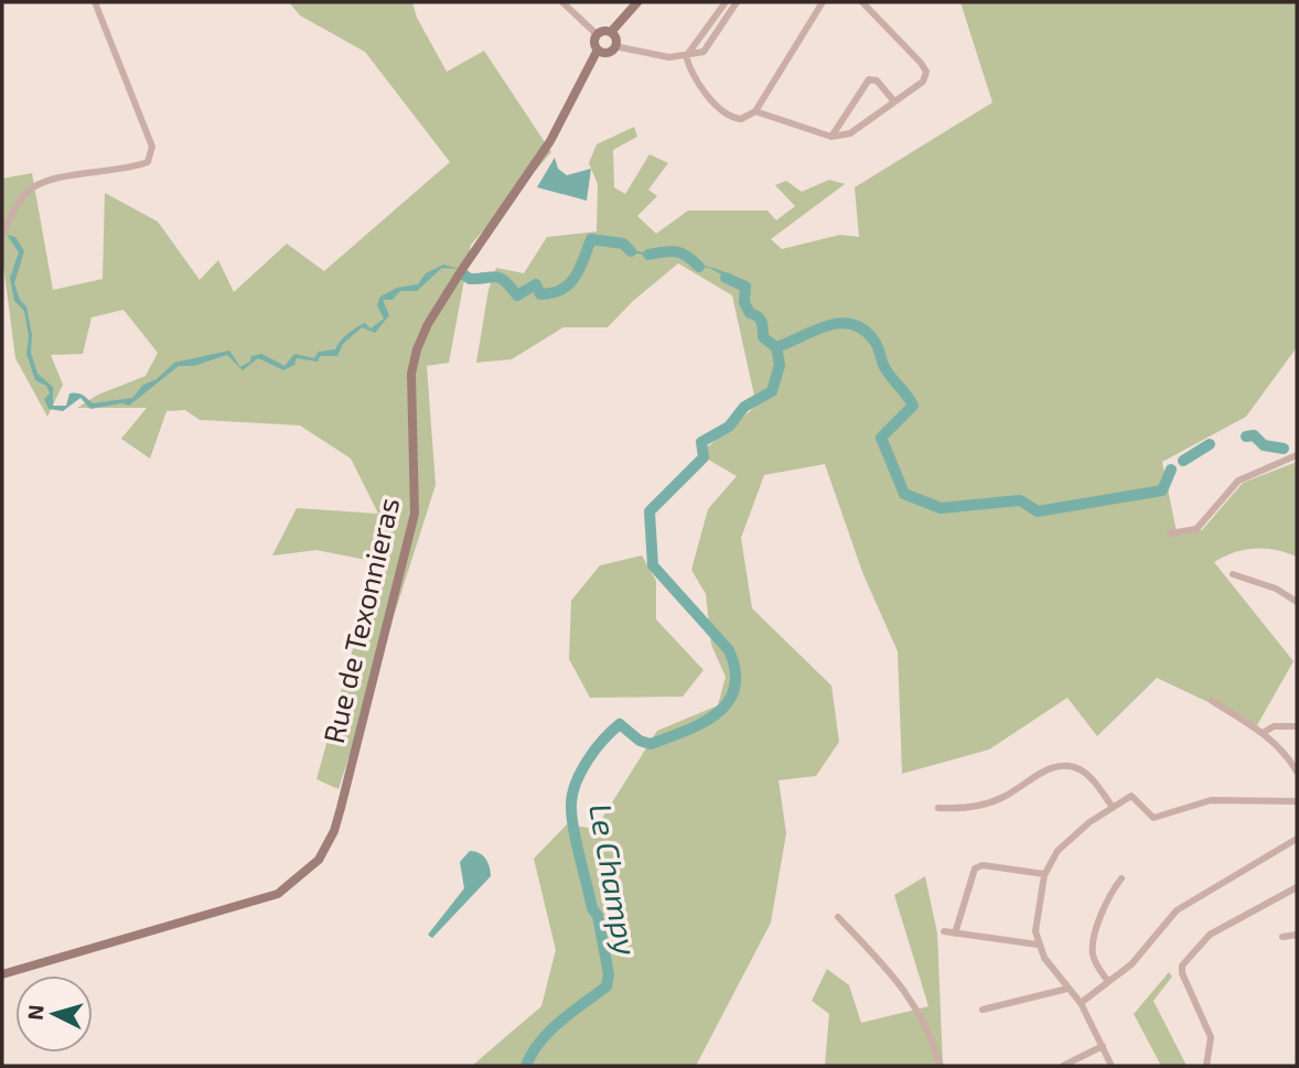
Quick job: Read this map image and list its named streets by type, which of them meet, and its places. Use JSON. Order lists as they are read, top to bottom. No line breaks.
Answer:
{"streets":{"main road":["Rue de Texonnieras"]},"water":["Le Champy"],"north":"left"}
